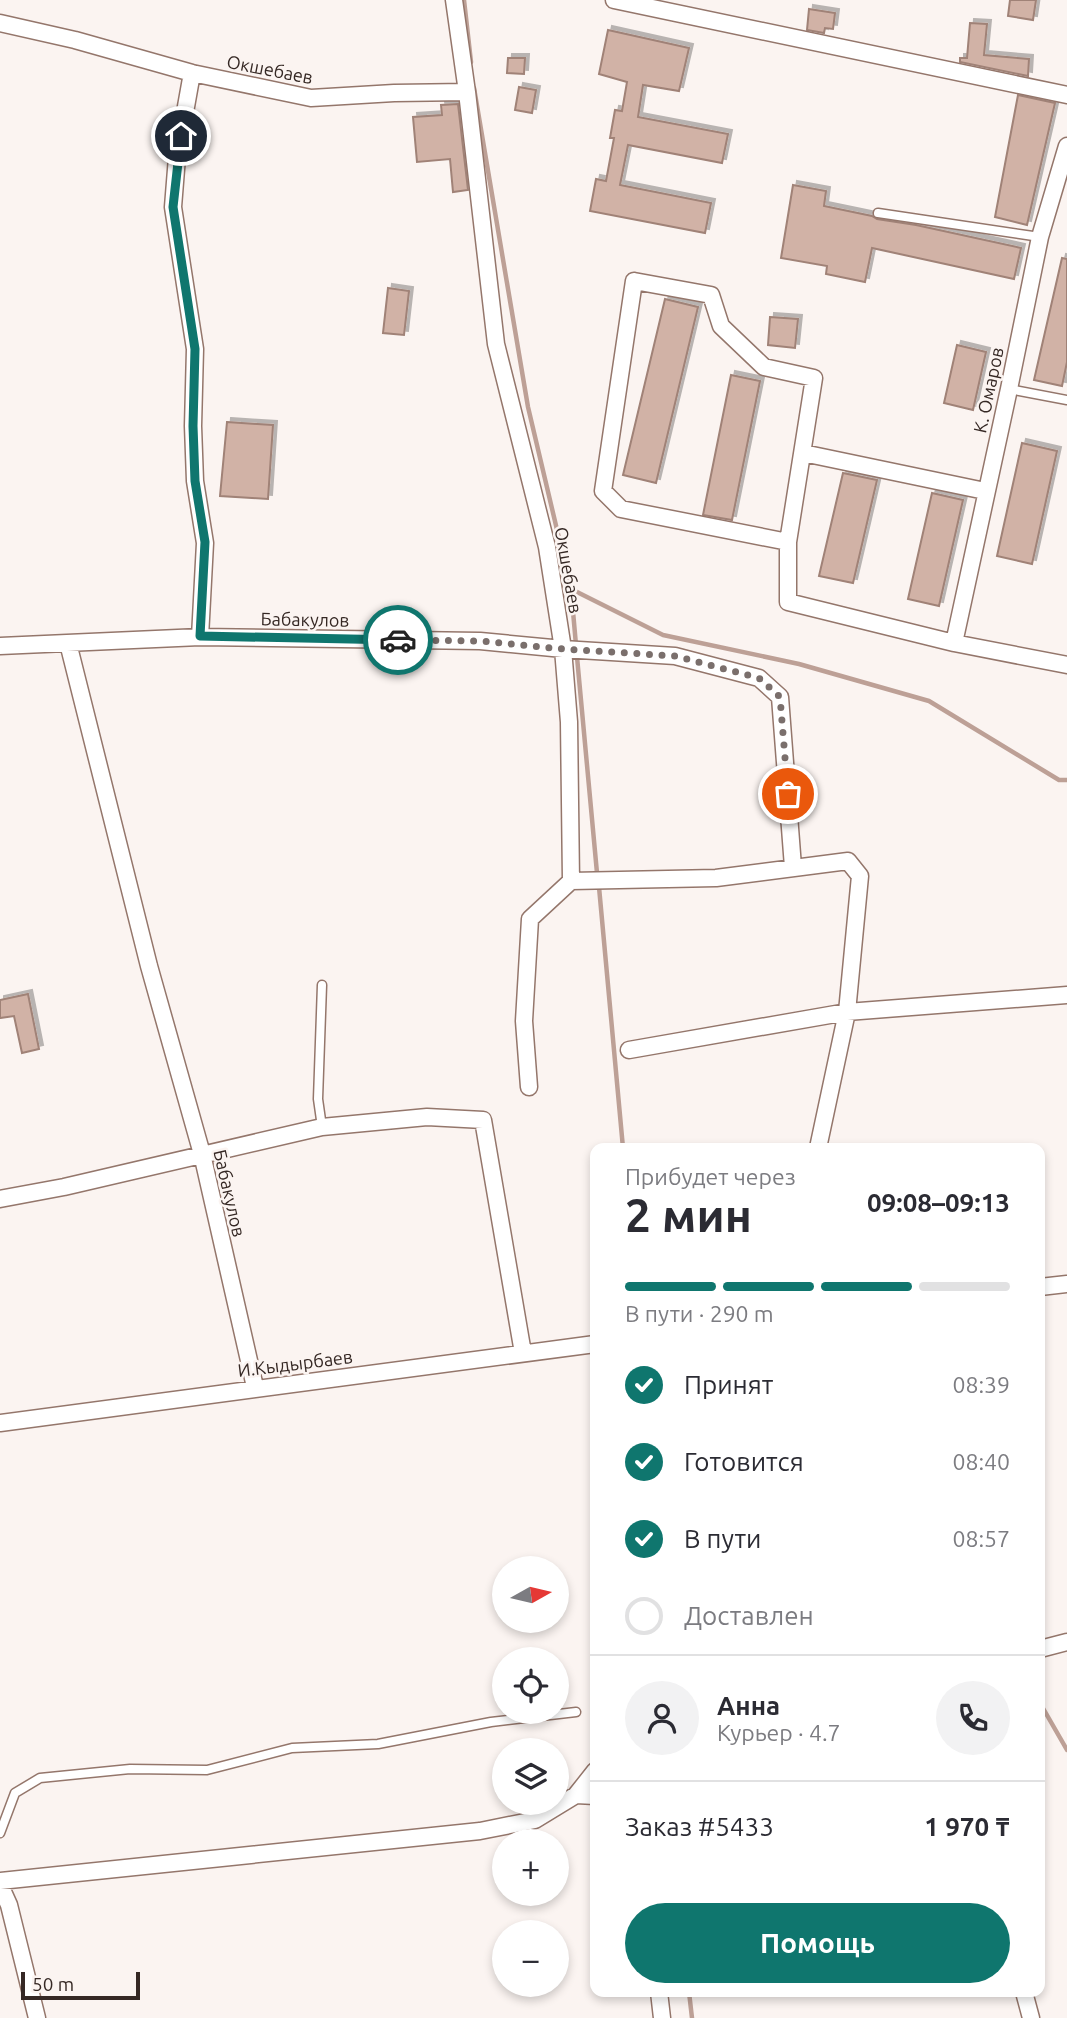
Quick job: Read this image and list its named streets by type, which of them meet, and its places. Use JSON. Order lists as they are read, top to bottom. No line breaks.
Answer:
{"streets":{"street":["Окшебаев","К. Омаров","Бабакулов","И.Кыдырбаев"]},"crossings":[["Окшебаев","Бабакулов"],["Бабакулов","И.Кыдырбаев"]],"scale_bar":"50 m","north":"right","page":{"heading":["2 мин","Прибудет через","09:08–09:13"],"panel":["Анна","Курьер · 4.7","Заказ #5433","1 970 ₸"],"bar":"В пути · 290 m","list":[["Принят","08:39"],["Готовится","08:40"],["В пути","08:57"],"Доставлен"],"map_buttons":["+","−"],"buttons":"Помощь","scale":"50 m"}}
